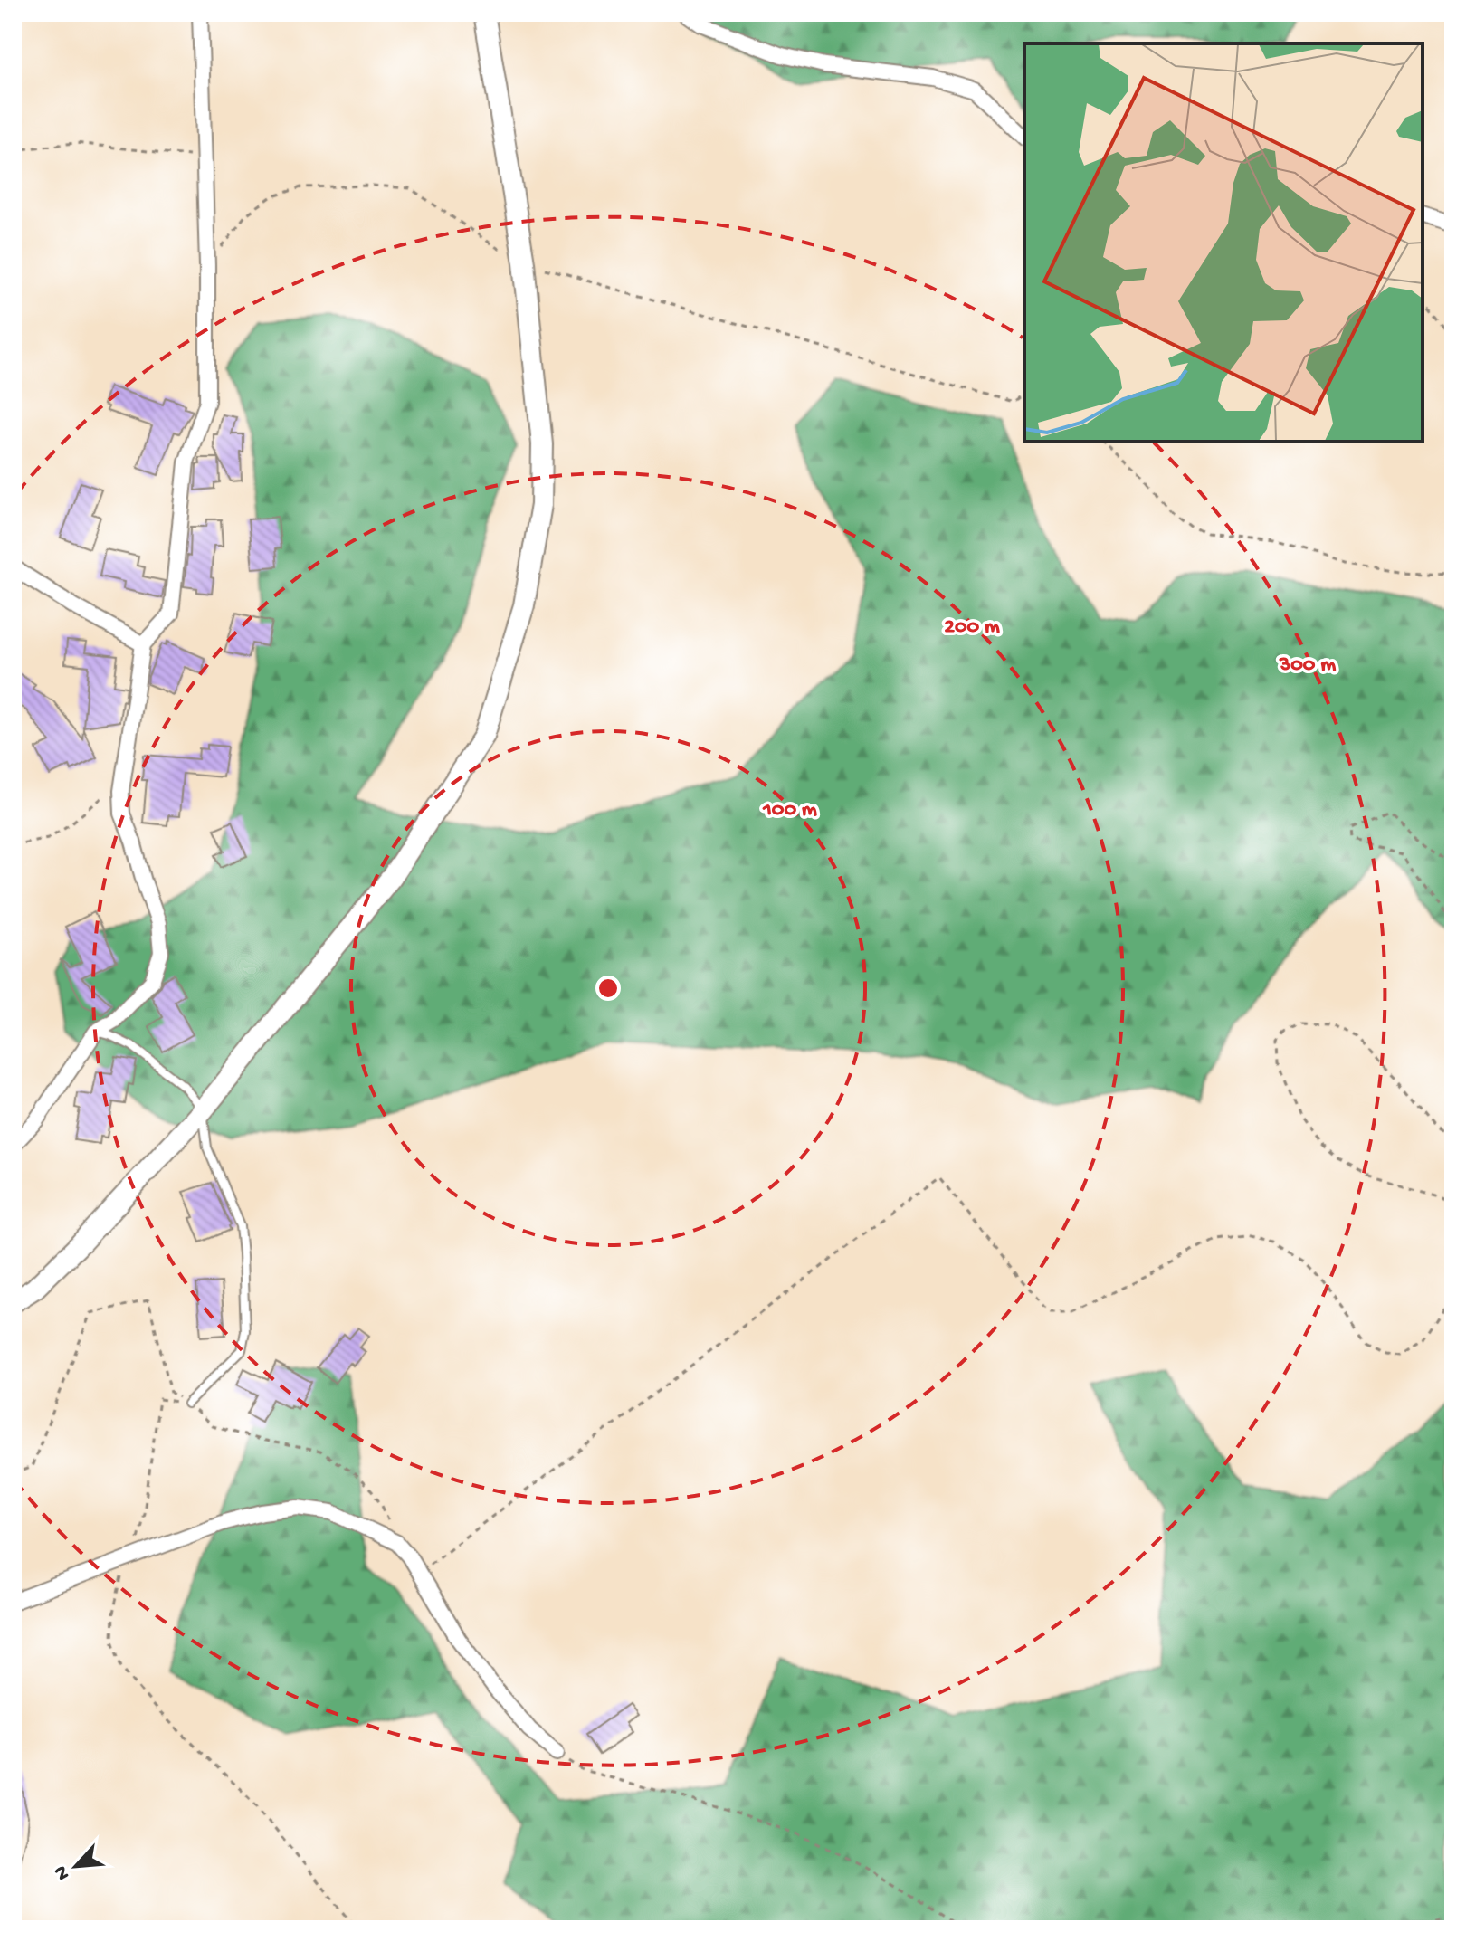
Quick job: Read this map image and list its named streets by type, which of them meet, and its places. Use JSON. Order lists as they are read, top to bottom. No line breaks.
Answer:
{"north":"bottom left","rings":["200 m","300 m","100 m"]}
